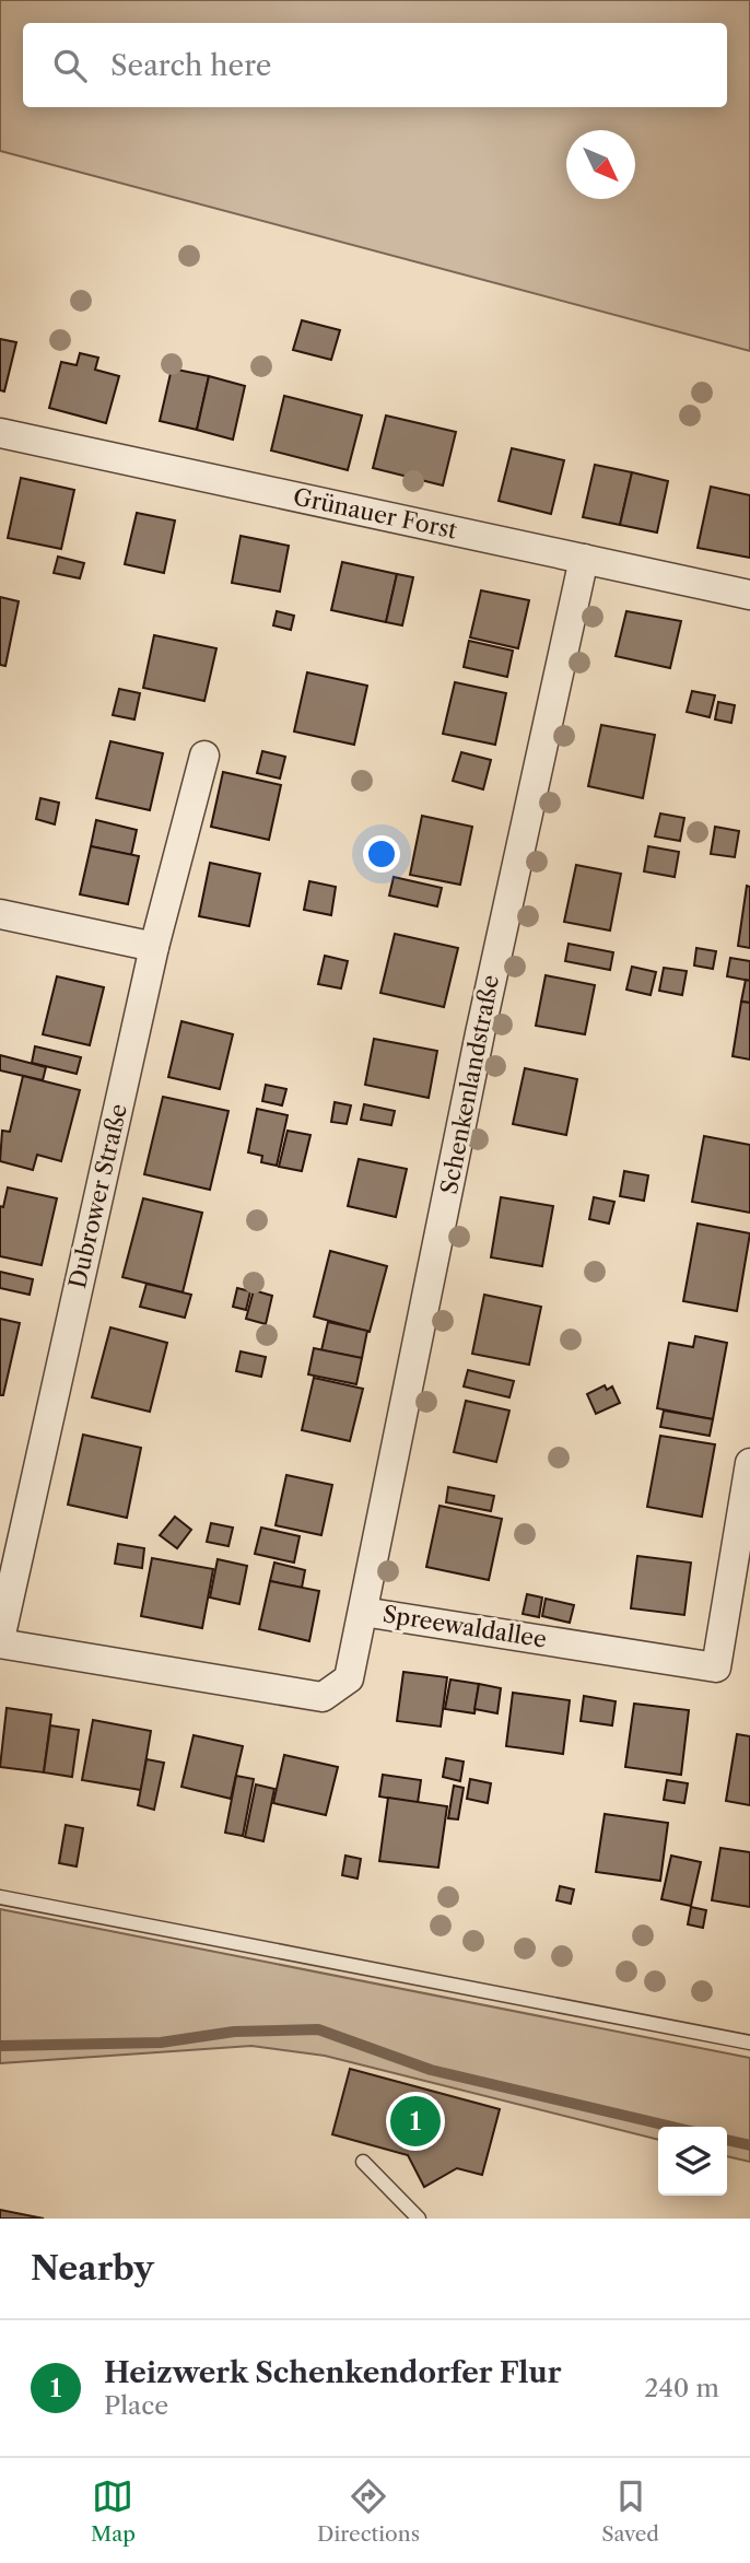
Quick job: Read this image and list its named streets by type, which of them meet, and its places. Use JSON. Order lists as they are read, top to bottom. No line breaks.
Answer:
{"streets":{"street":["Grünauer Forst","Schenkenlandstraße","Dubrower Straße","Spreewaldallee"]},"crossings":[["Grünauer Forst","Schenkenlandstraße"],["Schenkenlandstraße","Spreewaldallee"],["Dubrower Straße","Spreewaldallee"]],"north":"bottom right","page":{"search":"Search here","pins":"1","heading":"Nearby","list":[{"mark":"1","name":"Heizwerk Schenkendorfer Flur","note":"Place","value":"240 m"}],"nav":["Map","Directions","Saved"]}}
